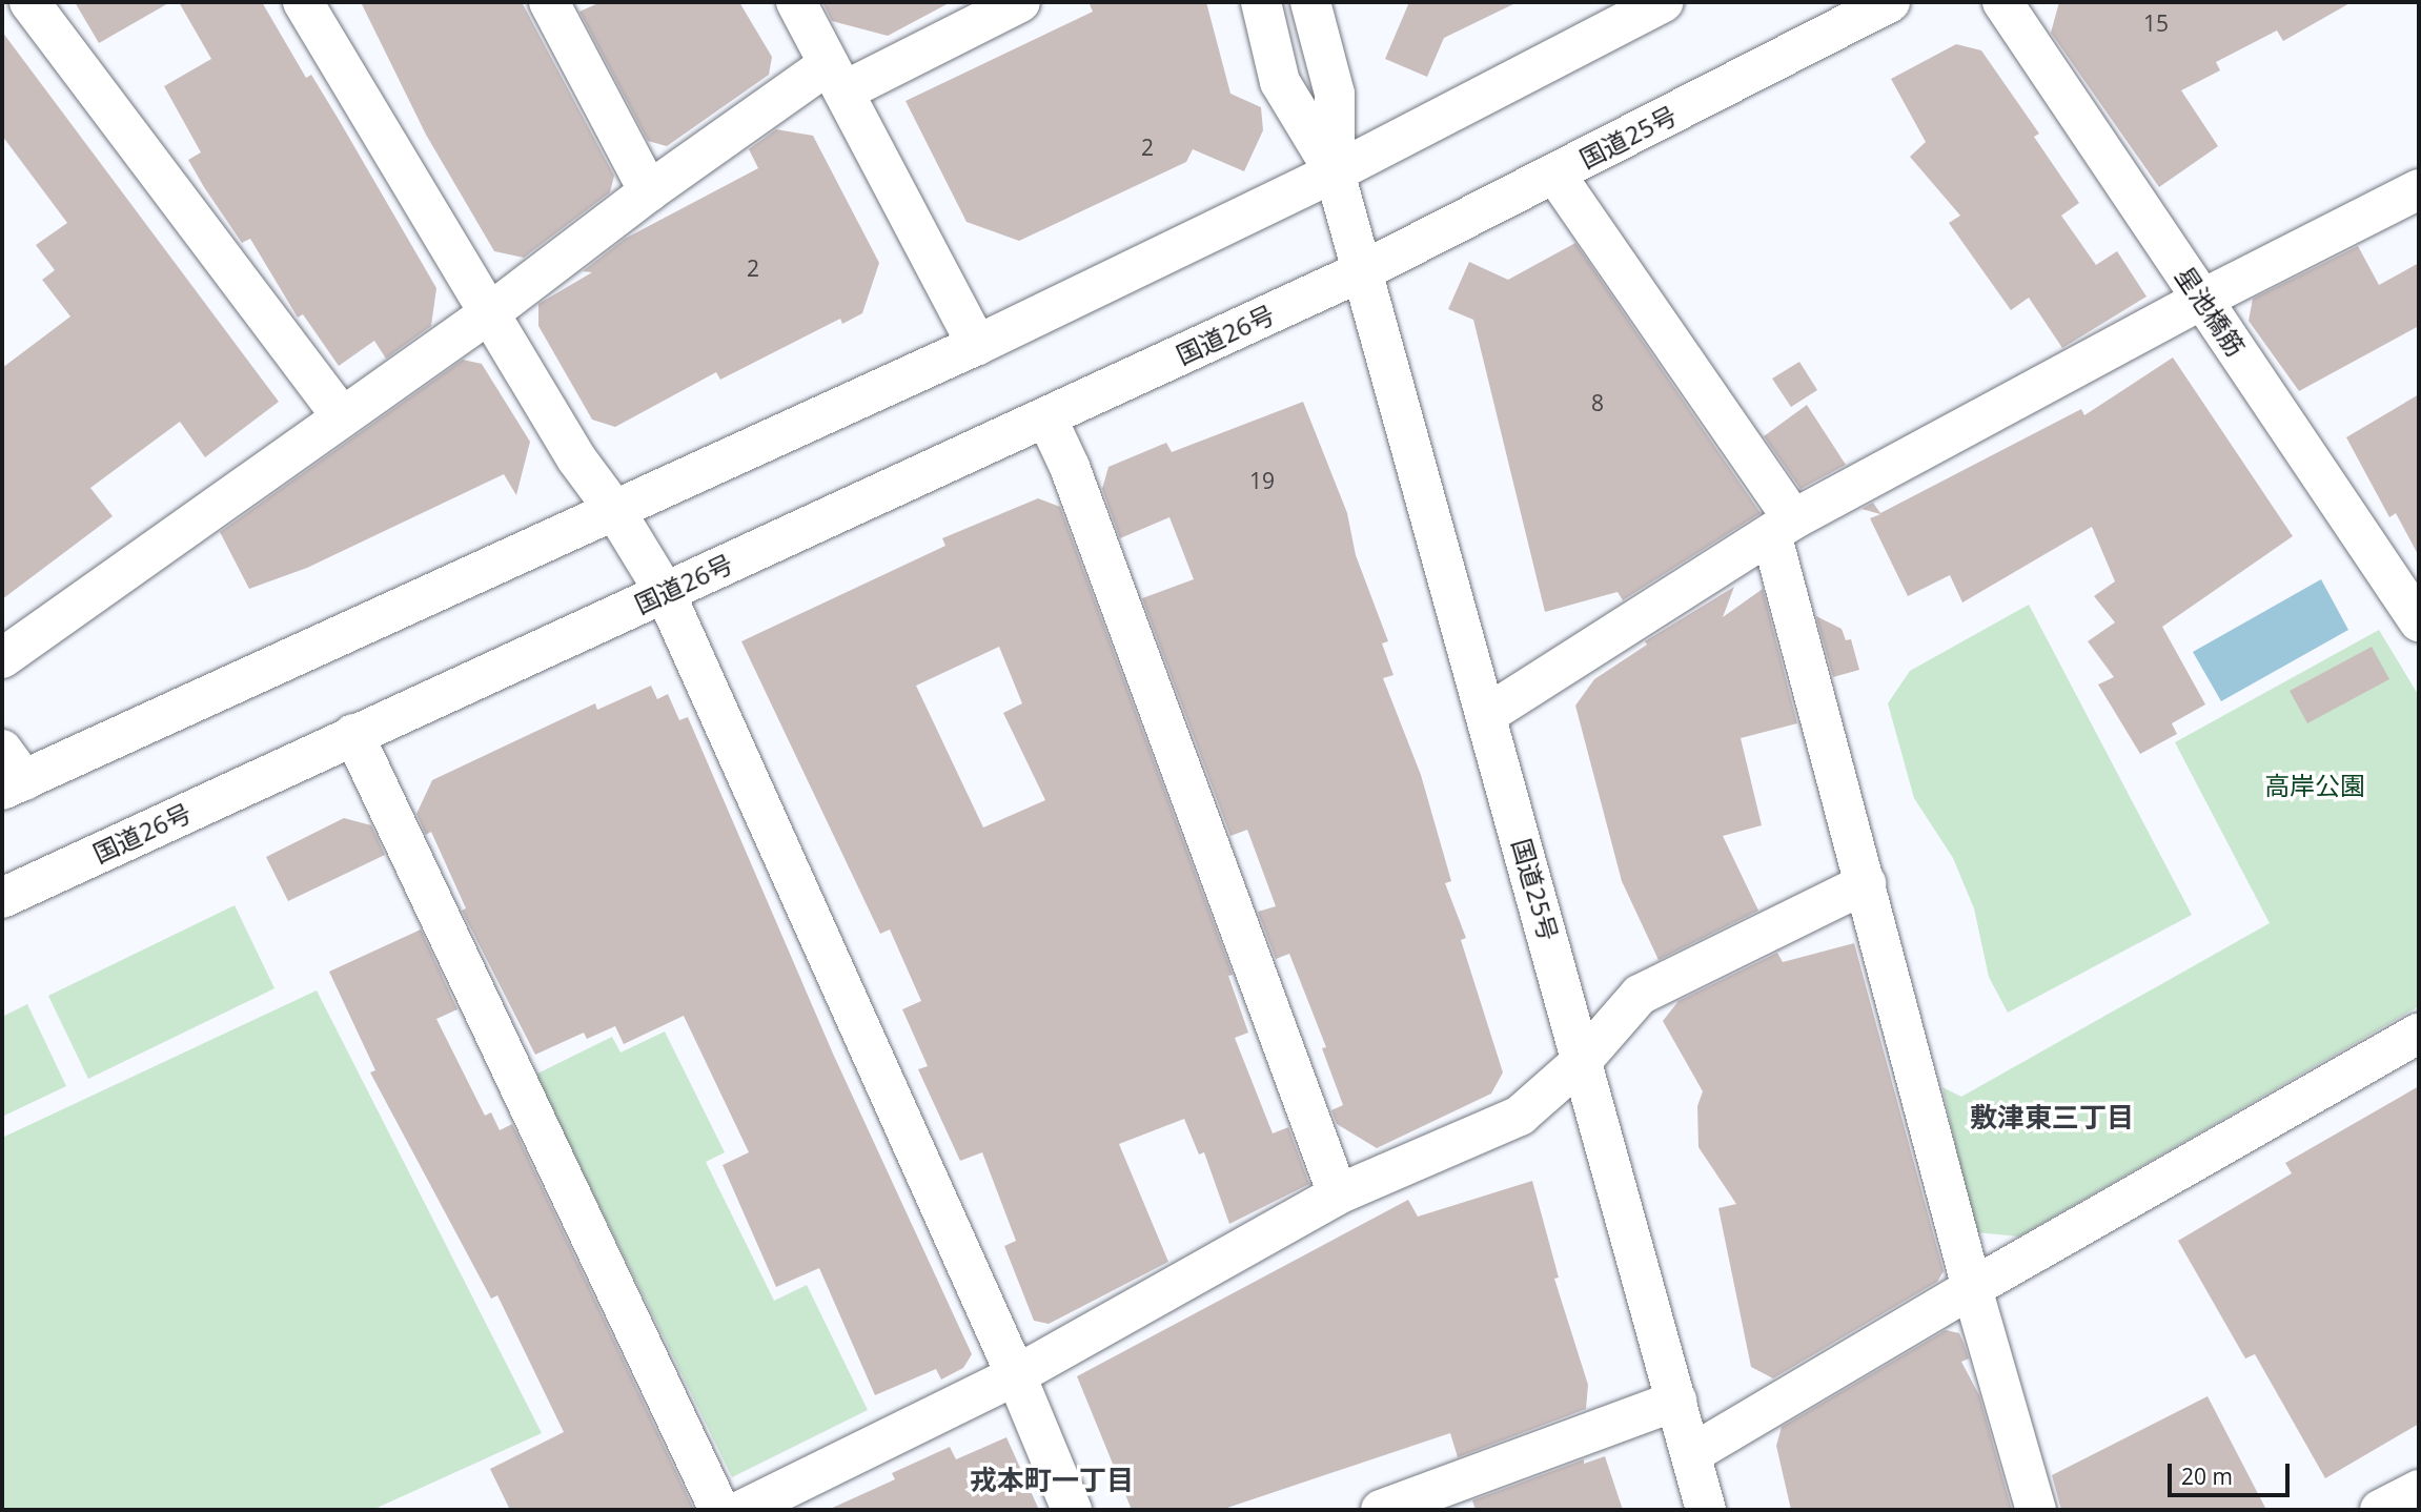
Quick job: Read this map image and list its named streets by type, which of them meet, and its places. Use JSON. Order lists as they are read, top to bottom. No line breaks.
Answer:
{"streets":{"main road":["国道25号","星池橋筋","国道26号"]},"crossings":[["国道25号","国道26号"]],"districts":["敷津東三丁目","戎本町一丁目"],"parks":["高岸公園"],"house_numbers":["15","2","2","8","19"],"scale_bar":"20 m"}
